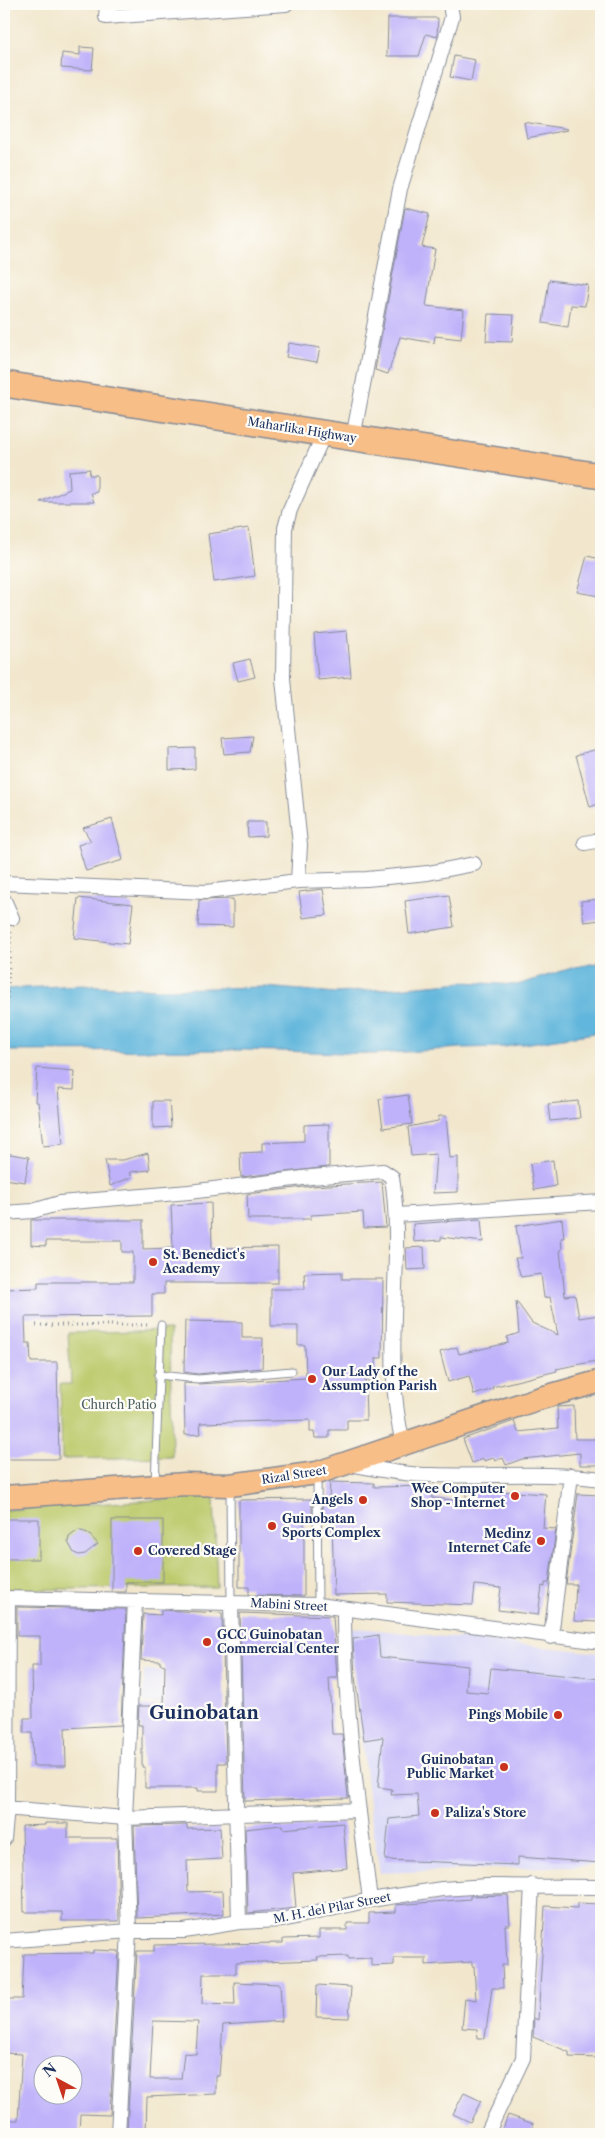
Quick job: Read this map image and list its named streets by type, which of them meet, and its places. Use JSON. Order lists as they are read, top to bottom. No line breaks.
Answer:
{"streets":{"highway":["Maharlika Highway"],"main road":["Rizal Street"],"street":["Mabini Street","M. H. del Pilar Street"]},"districts":["Guinobatan"],"parks":["Church Patio"],"places":["St. Benedict's Academy","Our Lady of the Assumption Parish","Wee Computer Shop - Internet","Angels","Guinobatan Sports Complex","Medinz Internet Cafe","Covered Stage","GCC Guinobatan Commercial Center","Pings Mobile","Guinobatan Public Market","Paliza's Store"],"north":"top left"}
